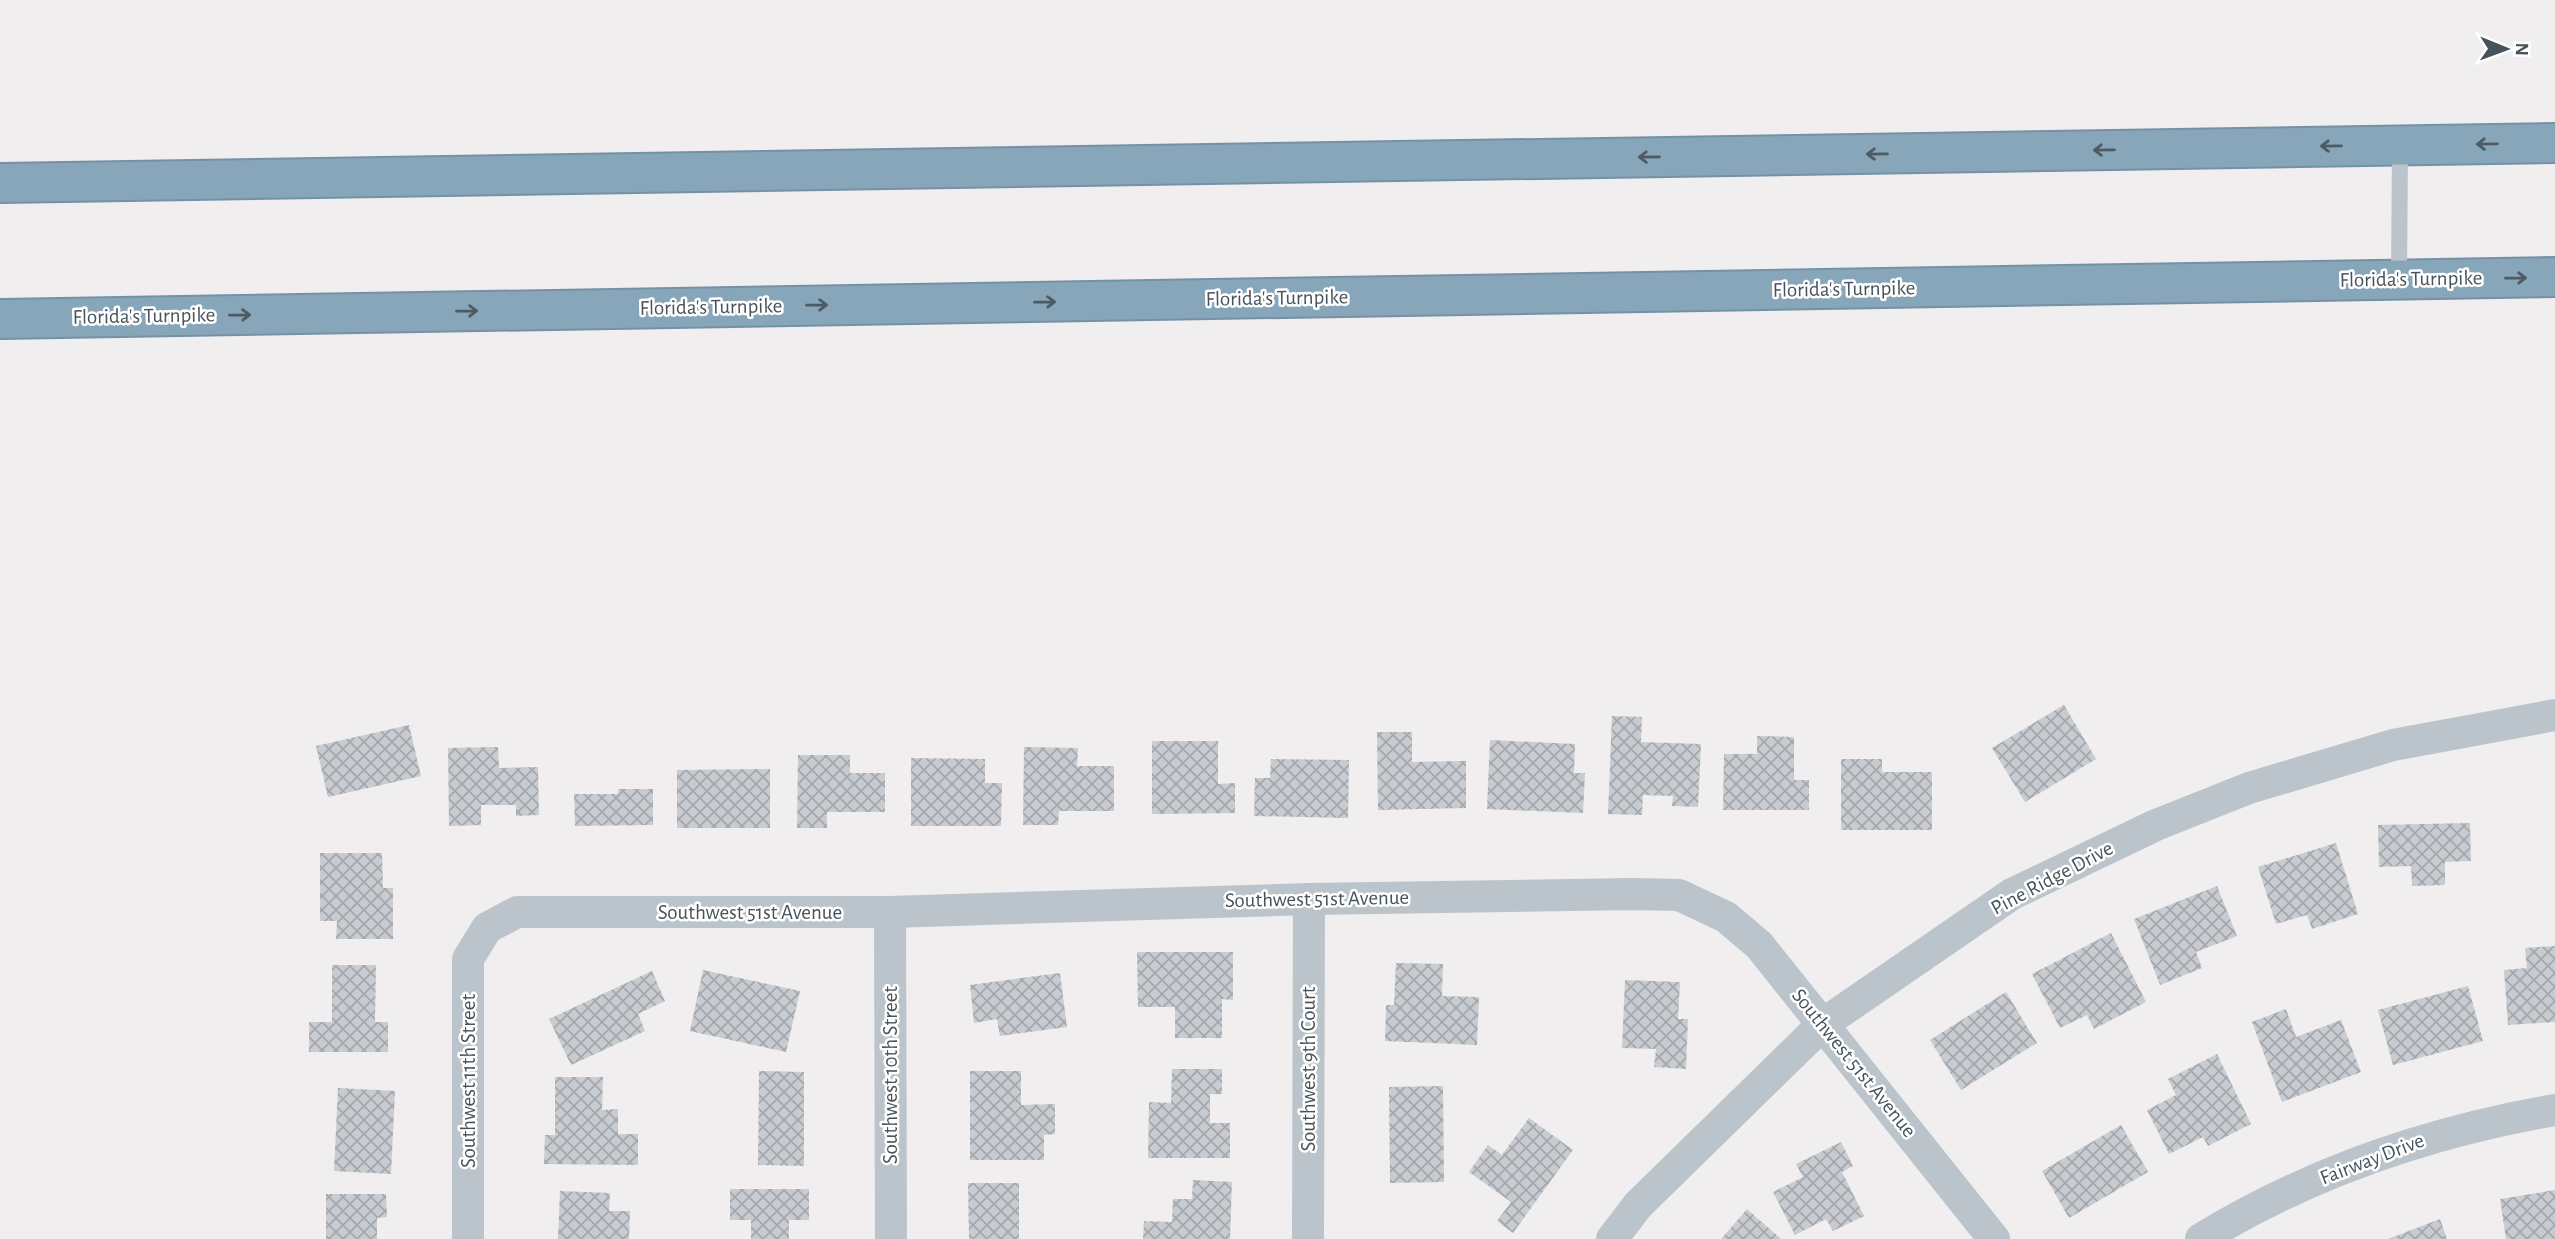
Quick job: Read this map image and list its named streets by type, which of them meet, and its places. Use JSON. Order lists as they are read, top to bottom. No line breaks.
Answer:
{"streets":{"highway":["Florida's Turnpike"],"street":["Pine Ridge Drive","Southwest 51st Avenue","Southwest 9th Court","Southwest 10th Street","Southwest 11th Street","Fairway Drive"]},"crossings":[["Pine Ridge Drive","Southwest 51st Avenue"],["Southwest 51st Avenue","Southwest 9th Court"],["Southwest 51st Avenue","Southwest 10th Street"],["Southwest 51st Avenue","Southwest 11th Street"]],"north":"right"}
